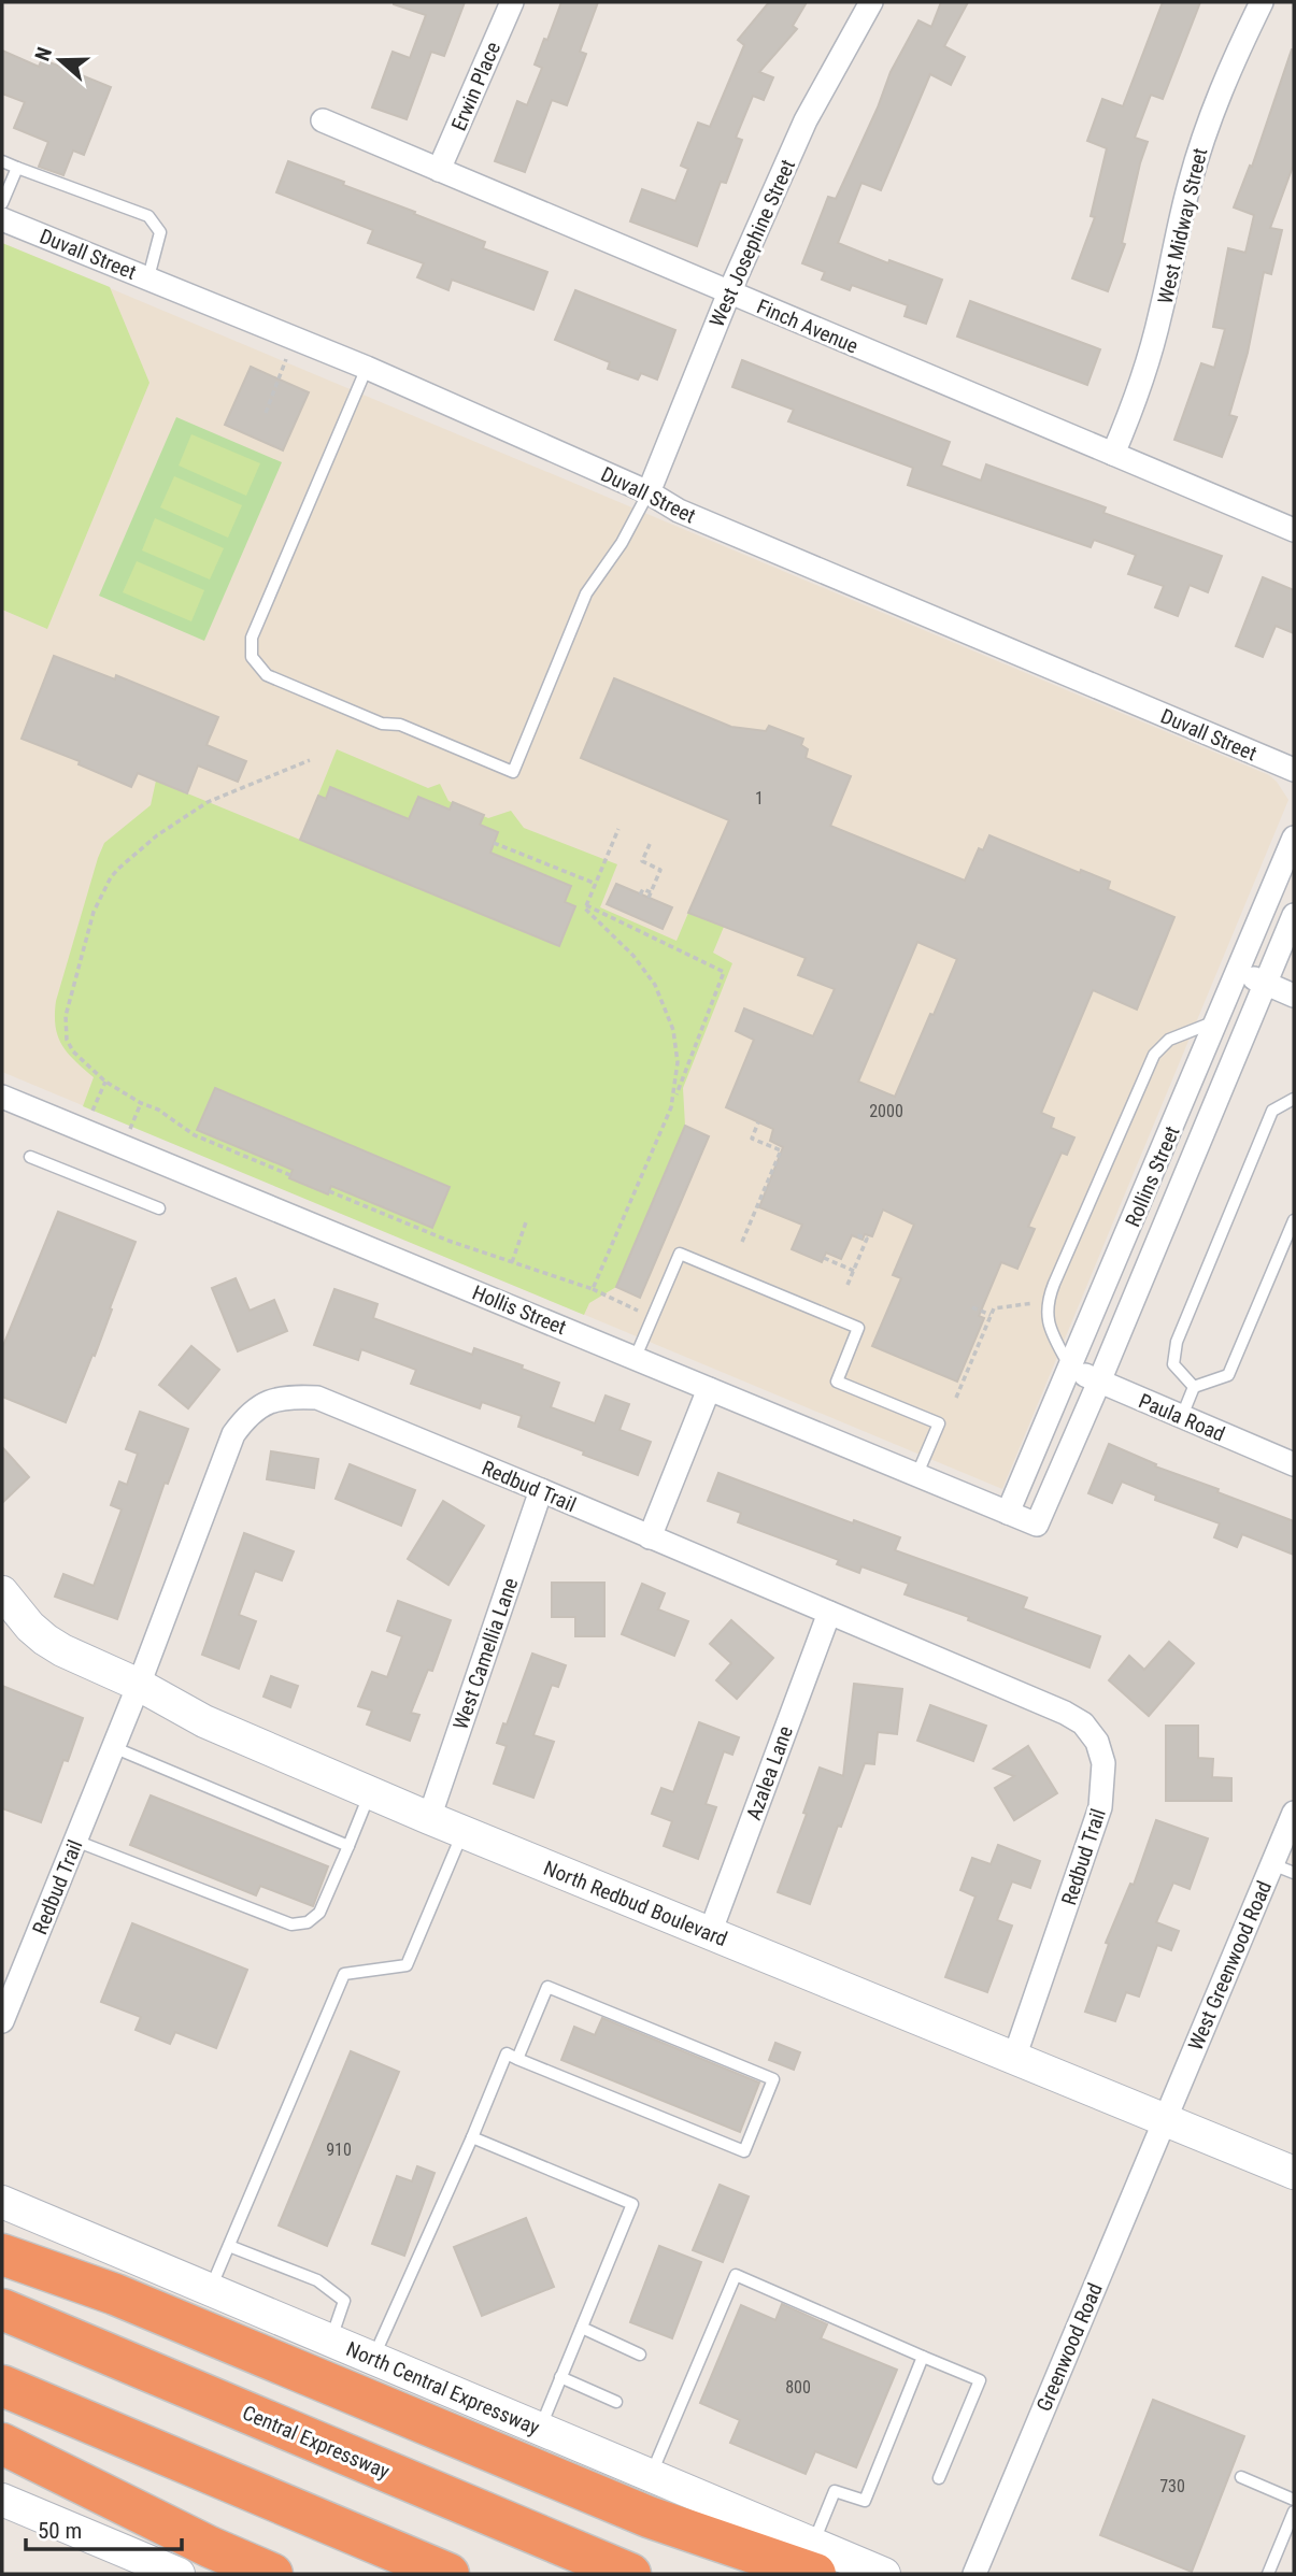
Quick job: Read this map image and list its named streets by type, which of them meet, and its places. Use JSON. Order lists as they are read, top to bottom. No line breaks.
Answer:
{"streets":{"highway":["Central Expressway"],"street":["Erwin Place","West Midway Street","West Josephine Street","Duvall Street","Finch Avenue","Rollins Street","Hollis Street","Paula Road","Redbud Trail","West Camellia Lane","Azalea Lane","North Redbud Boulevard","West Greenwood Road","Greenwood Road","North Central Expressway"]},"crossings":[["Erwin Place","Finch Avenue"],["West Midway Street","Finch Avenue"],["West Josephine Street","Duvall Street"],["West Josephine Street","Finch Avenue"],["Rollins Street","Hollis Street"],["Rollins Street","Paula Road"],["Redbud Trail","West Camellia Lane"],["Redbud Trail","Azalea Lane"],["Redbud Trail","North Redbud Boulevard"],["West Camellia Lane","North Redbud Boulevard"],["Azalea Lane","North Redbud Boulevard"],["North Redbud Boulevard","West Greenwood Road"],["North Redbud Boulevard","Greenwood Road"],["West Greenwood Road","Greenwood Road"]],"house_numbers":["1","2000","910","800","730"],"scale_bar":"50 m","north":"left"}
